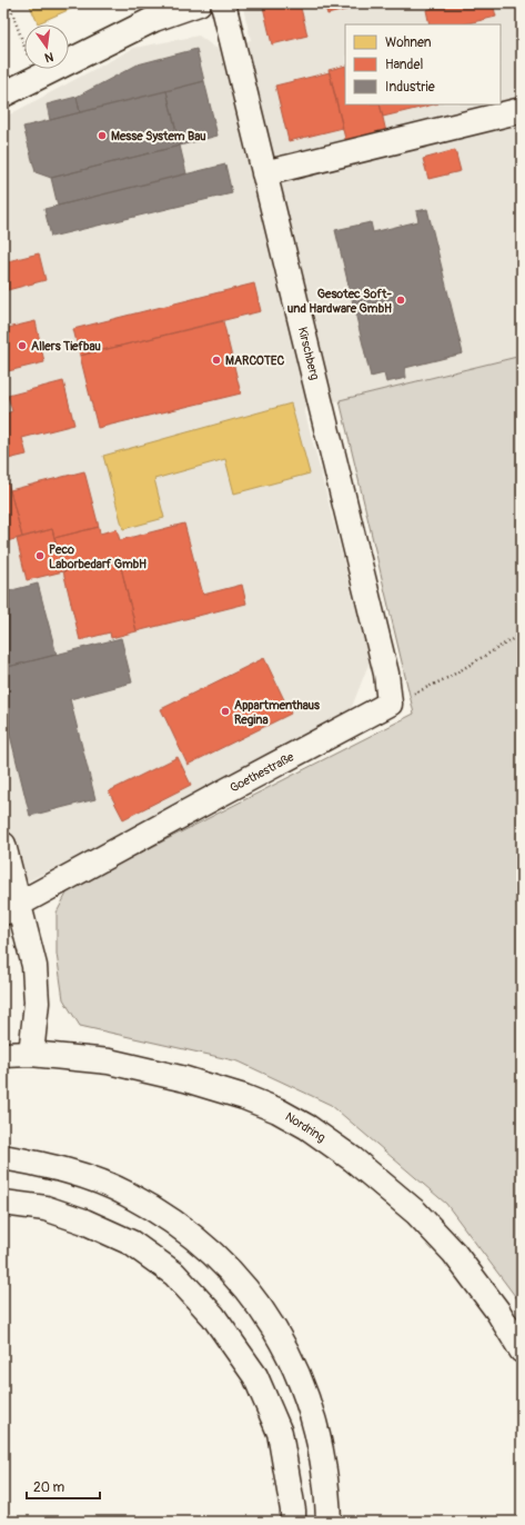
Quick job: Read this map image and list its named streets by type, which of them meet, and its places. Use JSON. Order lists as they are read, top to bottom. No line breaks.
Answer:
{"streets":{"main road":["Kirschberg","Goethestraße","Nordring"]},"crossings":[["Kirschberg","Goethestraße"]],"places":["Messe System Bau","Gesotec Soft- und Hardware GmbH","Allers Tiefbau","MARCOTEC","Peco Laborbedarf GmbH","Appartmenthaus Regina"],"legend":["Wohnen","Handel","Industrie"],"scale_bar":"20 m","north":"bottom"}
